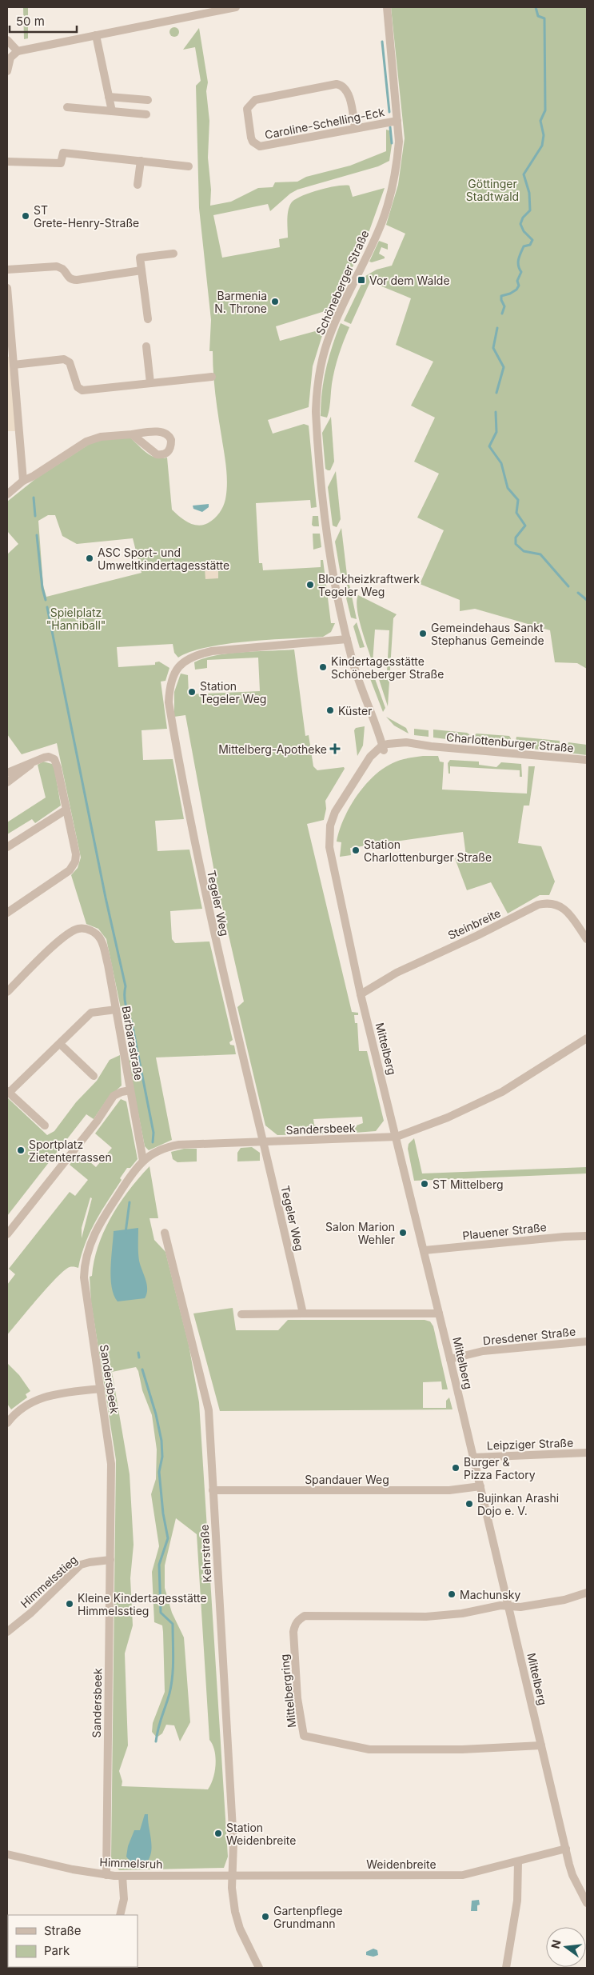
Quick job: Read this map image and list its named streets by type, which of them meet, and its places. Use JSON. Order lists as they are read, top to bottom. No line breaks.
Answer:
{"streets":{"street":["Caroline-Schelling-Eck","Schöneberger Straße","Charlottenburger Straße","Tegeler Weg","Steinbreite","Barbarastraße","Mittelberg","Sandersbeek","Plauener Straße","Dresdener Straße","Leipziger Straße","Spandauer Weg","Kehrstraße","Himmelsstieg","Mittelbergring","Himmelsruh","Weidenbreite"]},"crossings":[["Caroline-Schelling-Eck","Schöneberger Straße"],["Schöneberger Straße","Charlottenburger Straße"],["Schöneberger Straße","Tegeler Weg"],["Schöneberger Straße","Mittelberg"],["Charlottenburger Straße","Mittelberg"],["Tegeler Weg","Sandersbeek"],["Steinbreite","Mittelberg"],["Barbarastraße","Sandersbeek"],["Mittelberg","Sandersbeek"],["Mittelberg","Plauener Straße"],["Mittelberg","Dresdener Straße"],["Mittelberg","Leipziger Straße"],["Mittelberg","Spandauer Weg"],["Mittelberg","Mittelbergring"],["Mittelberg","Weidenbreite"],["Sandersbeek","Himmelsstieg"],["Sandersbeek","Himmelsruh"],["Spandauer Weg","Kehrstraße"],["Kehrstraße","Himmelsruh"],["Kehrstraße","Weidenbreite"],["Himmelsruh","Weidenbreite"]],"parks":["Göttinger Stadtwald","Spielplatz \"Hanniball\""],"places":{"other":["ST Grete-Henry-Straße","Barmenia N. Throne","ASC Sport- und Umweltkindertagesstätte","Blockheizkraftwerk Tegeler Weg","Gemeindehaus Sankt Stephanus Gemeinde","Kindertagesstätte Schöneberger Straße","Station Tegeler Weg","Küster","Station Charlottenburger Straße","Sportplatz Zietenterrassen","ST Mittelberg","Salon Marion Wehler","Burger & Pizza Factory","Bujinkan Arashi Dojo e. V.","Machunsky","Kleine Kindertagesstätte Himmelsstieg","Station Weidenbreite","Gartenpflege Grundmann"],"transit":["Vor dem Walde"],"health":["Mittelberg-Apotheke"]},"legend":["Straße","Park"],"scale_bar":"50 m","north":"left"}
